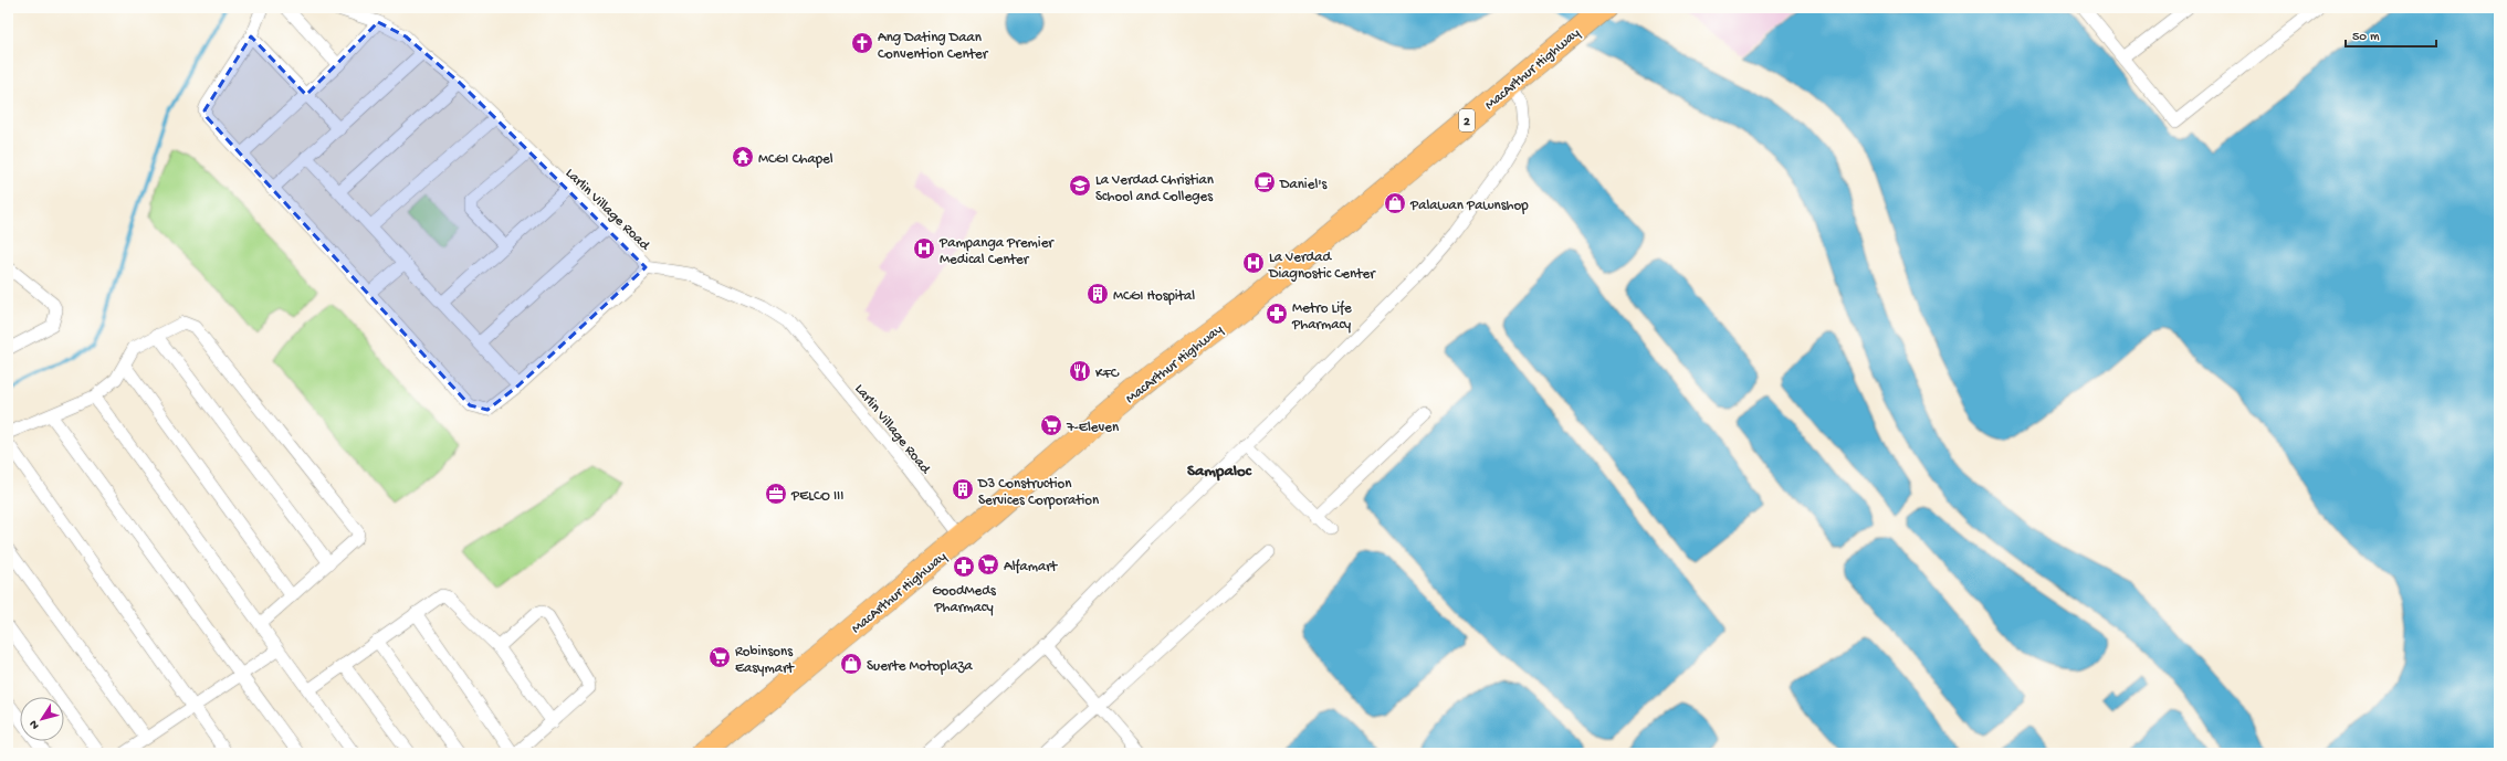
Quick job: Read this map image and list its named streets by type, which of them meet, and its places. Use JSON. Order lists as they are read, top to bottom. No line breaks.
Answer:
{"streets":{"highway":["MacArthur Highway","2"],"street":["Larlin Village Road"]},"crossings":[["MacArthur Highway","Larlin Village Road"]],"districts":["Sampaloc"],"places":{"church":["Ang Dating Daan Convention Center"],"temple":["MCGI Chapel"],"cafe":["Daniel's"],"school or university":["La Verdad Christian School and Colleges"],"shop":["Palawan Pawnshop","Suerte Motoplaza"],"hospital":["Pampanga Premier Medical Center","La Verdad Diagnostic Center"],"building":["MCGI Hospital","D3 Construction Services Corporation"],"pharmacy":["Metro Life Pharmacy","GoodMeds Pharmacy"],"restaurant":["KFC"],"supermarket":["7-Eleven","Alfamart","Robinsons Easymart"],"office":["PELCO III"]},"scale_bar":"50 m","north":"bottom left"}
